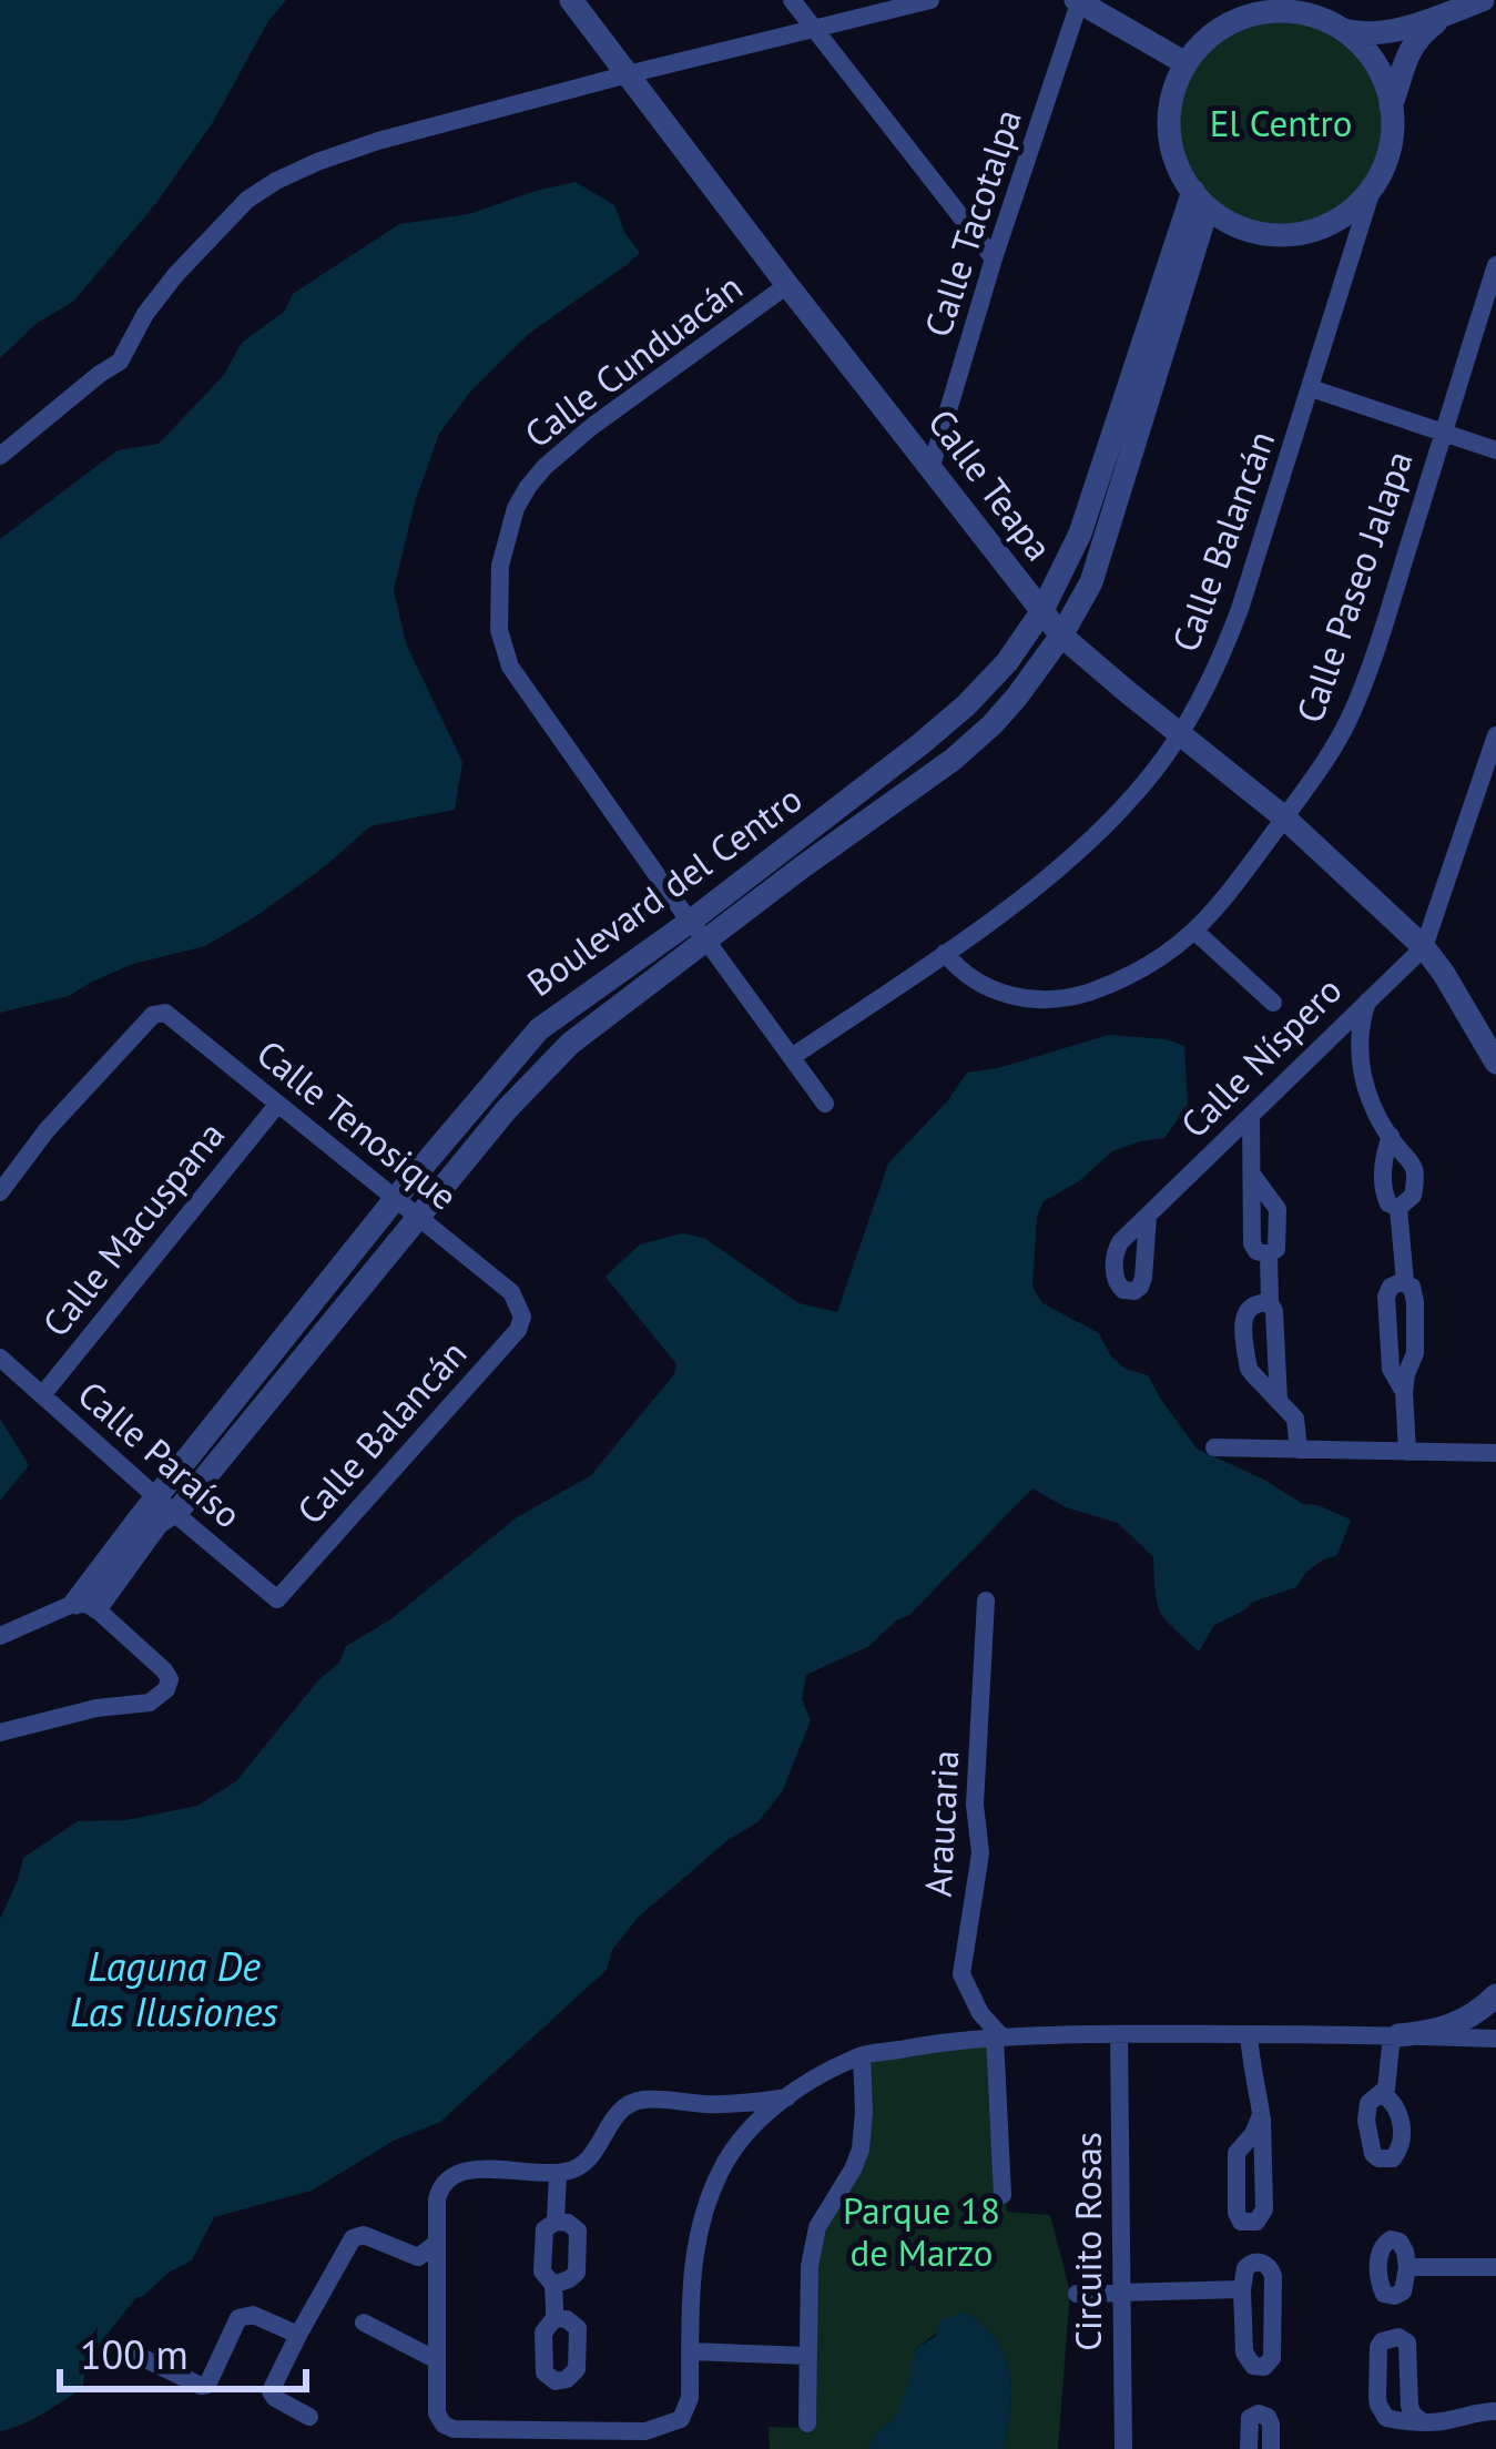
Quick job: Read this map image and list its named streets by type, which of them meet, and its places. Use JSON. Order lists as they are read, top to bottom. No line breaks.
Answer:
{"streets":{"street":["Calle Tacotalpa","Calle Cunduacán","Calle Teapa","Calle Balancán","Calle Paseo Jalapa","Boulevard del Centro","Calle Níspero","Calle Tenosique","Calle Macuspana","Calle Paraíso","Araucaria","Circuito Rosas"]},"crossings":[["Calle Tacotalpa","Calle Teapa"],["Calle Cunduacán","Calle Teapa"],["Calle Cunduacán","Calle Balancán"],["Calle Cunduacán","Boulevard del Centro"],["Calle Teapa","Calle Balancán"],["Calle Teapa","Calle Paseo Jalapa"],["Calle Teapa","Boulevard del Centro"],["Calle Teapa","Calle Níspero"],["Calle Balancán","Calle Paseo Jalapa"],["Calle Balancán","Boulevard del Centro"],["Calle Balancán","Calle Tenosique"],["Calle Balancán","Calle Paraíso"],["Boulevard del Centro","Calle Tenosique"],["Boulevard del Centro","Calle Paraíso"],["Calle Tenosique","Calle Macuspana"],["Calle Macuspana","Calle Paraíso"]],"water":["Laguna De Las Ilusiones"],"parks":["El Centro","Parque 18 de Marzo"],"scale_bar":"100 m"}
